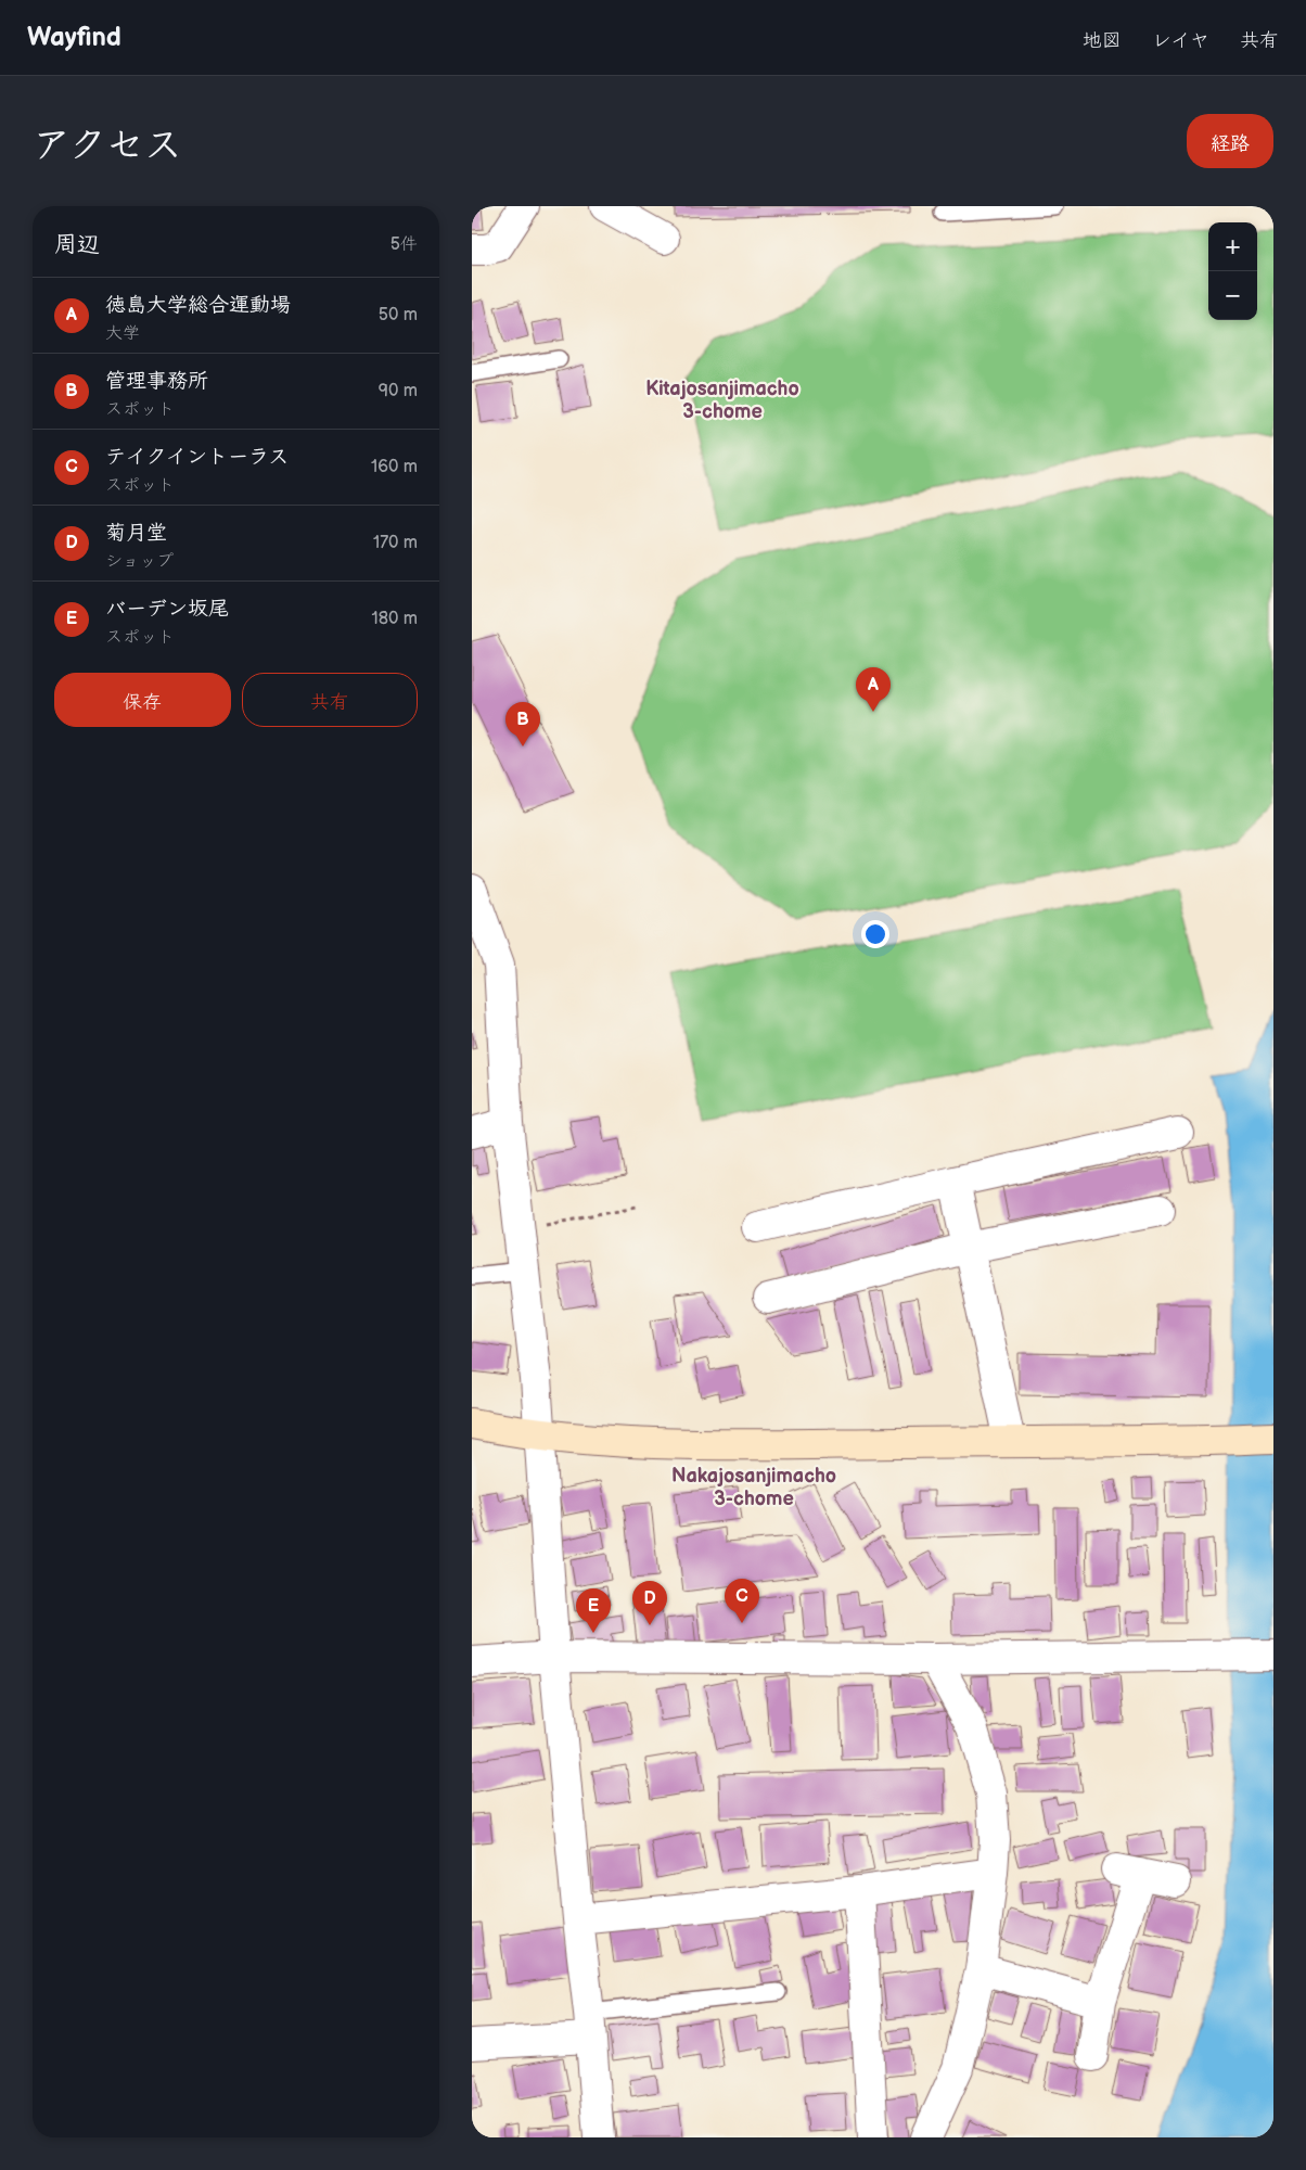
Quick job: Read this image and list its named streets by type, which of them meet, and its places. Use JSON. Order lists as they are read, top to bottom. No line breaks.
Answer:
{"districts":["Kitajosanjimacho 3-chome","Nakajosanjimacho 3-chome"],"page":{"header":"Wayfind","nav":["地図","レイヤ","共有"],"title":"アクセス","buttons":["経路",["保存","共有"]],"heading":["周辺","5件"],"map_buttons":["+","−"],"list":[{"mark":"A","name":"徳島大学総合運動場","note":"大学","value":"50 m"},{"mark":"B","name":"管理事務所","note":"スポット","value":"90 m"},{"mark":"C","name":"テイクイントーラス","note":"スポット","value":"160 m"},{"mark":"D","name":"菊月堂","note":"ショップ","value":"170 m"},{"mark":"E","name":"バーデン坂尾","note":"スポット","value":"180 m"}],"pins":["A","B","C","D","E"]}}
